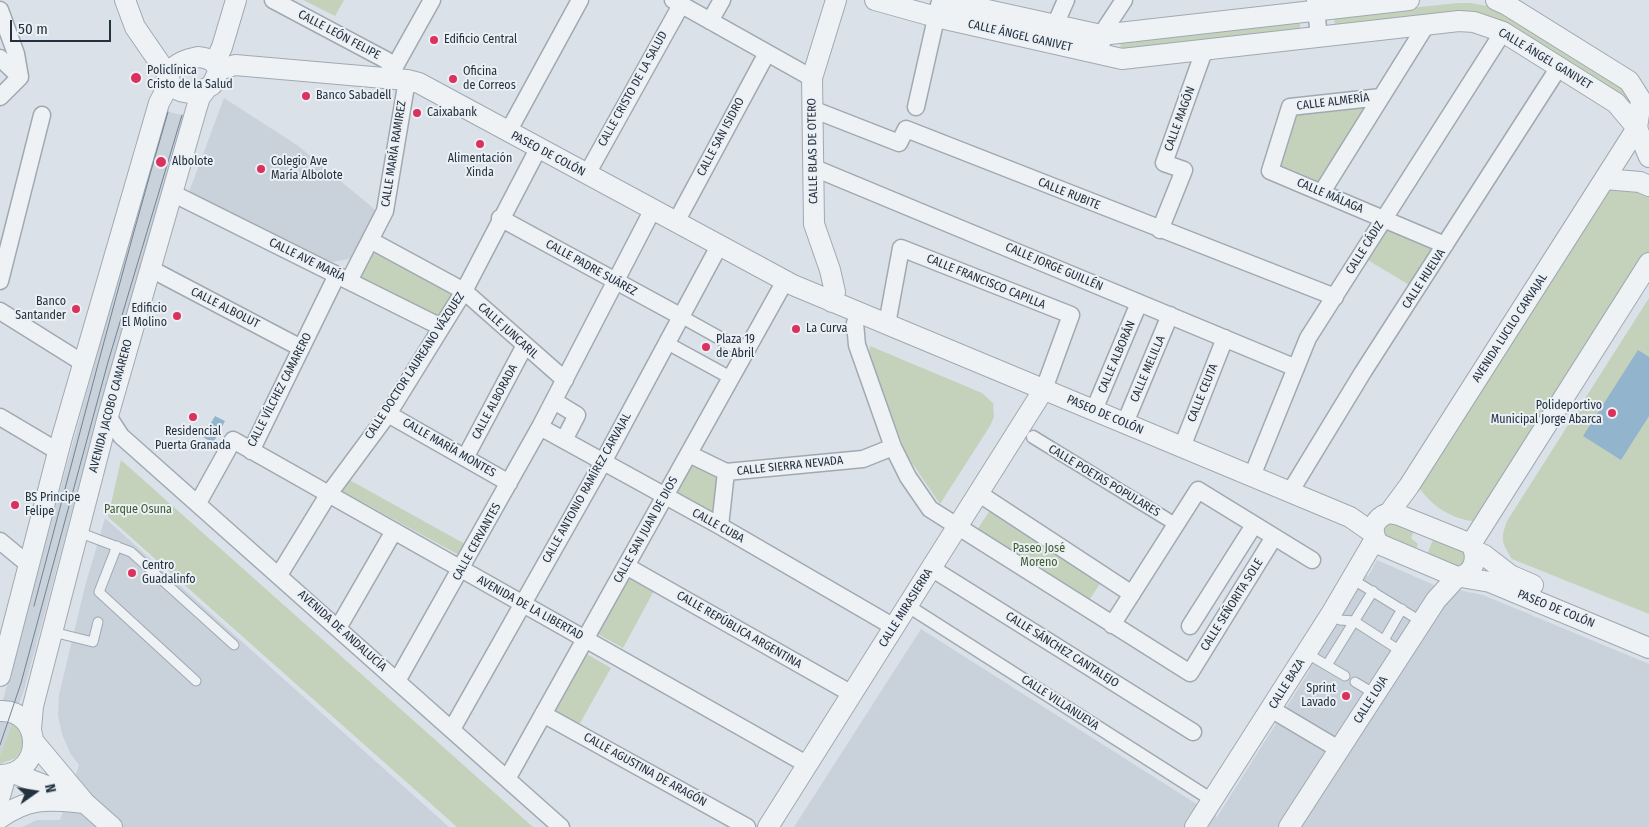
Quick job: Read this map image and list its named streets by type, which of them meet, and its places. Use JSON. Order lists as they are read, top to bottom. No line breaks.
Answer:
{"streets":{"street":["CALLE LEÓN FELIPE","CALLE ÁNGEL GANIVET","CALLE CRISTO DE LA SALUD","CALLE ALMERÍA","CALLE MAGÓN","CALLE SAN ISIDRO","CALLE BLAS DE OTERO","CALLE MARÍA RAMIREZ","PASEO DE COLÓN","CALLE RUBITE","CALLE MÁLAGA","CALLE CÁDIZ","CALLE AVE MARÍA","CALLE JORGE GUILLÉN","CALLE PADRE SUÁREZ","CALLE HUELVA","CALLE FRANCISCO CAPILLA","CALLE ALBOLUT","AVENIDA LUCILO CARVAJAL","CALLE JUNCARIL","CALLE ALBORÁN","CALLE DOCTOR LAUREANO VÁZQUEZ","CALLE MELILLA","CALLE VÍLCHEZ CAMARERO","CALLE CEUTA","CALLE ALBORADA","AVENIDA JACOBO CAMARERO","CALLE MARÍA MONTES","CALLE SIERRA NEVADA","CALLE POETAS POPULARES","CALLE ANTONIO RAMÍREZ CARVAJAL","CALLE CUBA","CALLE SAN JUAN DE DIOS","CALLE CERVANTES","CALLE SEÑORITA SOLE","AVENIDA DE LA LIBERTAD","CALLE MIRASIERRA","CALLE REPÚBLICA ARGENTINA","AVENIDA DE ANDALUCÍA","CALLE SÁNCHEZ CANTALEJO","CALLE BAZA","CALLE LOJA","CALLE VILLANUEVA","CALLE AGUSTINA DE ARAGÓN"]},"crossings":[["CALLE LEÓN FELIPE","CALLE MARÍA RAMIREZ"],["CALLE LEÓN FELIPE","PASEO DE COLÓN"],["CALLE ÁNGEL GANIVET","CALLE ALMERÍA"],["CALLE ÁNGEL GANIVET","CALLE MAGÓN"],["CALLE ÁNGEL GANIVET","CALLE CÁDIZ"],["CALLE ÁNGEL GANIVET","CALLE HUELVA"],["CALLE ÁNGEL GANIVET","AVENIDA LUCILO CARVAJAL"],["CALLE CRISTO DE LA SALUD","PASEO DE COLÓN"],["CALLE ALMERÍA","CALLE MÁLAGA"],["CALLE MAGÓN","CALLE RUBITE"],["CALLE SAN ISIDRO","PASEO DE COLÓN"],["CALLE BLAS DE OTERO","PASEO DE COLÓN"],["CALLE BLAS DE OTERO","CALLE RUBITE"],["CALLE BLAS DE OTERO","CALLE JORGE GUILLÉN"],["CALLE MARÍA RAMIREZ","PASEO DE COLÓN"],["CALLE MARÍA RAMIREZ","CALLE AVE MARÍA"],["CALLE MARÍA RAMIREZ","CALLE JUNCARIL"],["CALLE MARÍA RAMIREZ","CALLE VÍLCHEZ CAMARERO"],["PASEO DE COLÓN","CALLE CÁDIZ"],["PASEO DE COLÓN","CALLE HUELVA"],["PASEO DE COLÓN","CALLE FRANCISCO CAPILLA"],["PASEO DE COLÓN","AVENIDA LUCILO CARVAJAL"],["PASEO DE COLÓN","CALLE ALBORÁN"],["PASEO DE COLÓN","CALLE DOCTOR LAUREANO VÁZQUEZ"],["PASEO DE COLÓN","CALLE MELILLA"],["PASEO DE COLÓN","CALLE CEUTA"],["PASEO DE COLÓN","AVENIDA JACOBO CAMARERO"],["PASEO DE COLÓN","CALLE ANTONIO RAMÍREZ CARVAJAL"],["PASEO DE COLÓN","CALLE SAN JUAN DE DIOS"],["PASEO DE COLÓN","CALLE CERVANTES"],["PASEO DE COLÓN","CALLE MIRASIERRA"],["PASEO DE COLÓN","CALLE BAZA"],["PASEO DE COLÓN","CALLE LOJA"],["CALLE RUBITE","CALLE CÁDIZ"],["CALLE MÁLAGA","CALLE CÁDIZ"],["CALLE MÁLAGA","CALLE HUELVA"],["CALLE CÁDIZ","CALLE JORGE GUILLÉN"],["CALLE AVE MARÍA","CALLE DOCTOR LAUREANO VÁZQUEZ"],["CALLE AVE MARÍA","CALLE VÍLCHEZ CAMARERO"],["CALLE AVE MARÍA","AVENIDA JACOBO CAMARERO"],["CALLE JORGE GUILLÉN","CALLE ALBORÁN"],["CALLE JORGE GUILLÉN","CALLE MELILLA"],["CALLE JORGE GUILLÉN","CALLE CEUTA"],["CALLE PADRE SUÁREZ","CALLE DOCTOR LAUREANO VÁZQUEZ"],["CALLE PADRE SUÁREZ","CALLE ANTONIO RAMÍREZ CARVAJAL"],["CALLE PADRE SUÁREZ","CALLE CERVANTES"],["CALLE FRANCISCO CAPILLA","CALLE MIRASIERRA"],["CALLE ALBOLUT","CALLE VÍLCHEZ CAMARERO"],["CALLE ALBOLUT","AVENIDA JACOBO CAMARERO"],["AVENIDA LUCILO CARVAJAL","CALLE BAZA"],["CALLE JUNCARIL","CALLE DOCTOR LAUREANO VÁZQUEZ"],["CALLE JUNCARIL","CALLE ALBORADA"],["CALLE JUNCARIL","CALLE CERVANTES"],["CALLE DOCTOR LAUREANO VÁZQUEZ","CALLE MARÍA MONTES"],["CALLE DOCTOR LAUREANO VÁZQUEZ","AVENIDA DE LA LIBERTAD"],["CALLE DOCTOR LAUREANO VÁZQUEZ","AVENIDA DE ANDALUCÍA"],["CALLE VÍLCHEZ CAMARERO","AVENIDA DE LA LIBERTAD"],["CALLE VÍLCHEZ CAMARERO","AVENIDA DE ANDALUCÍA"],["CALLE ALBORADA","CALLE MARÍA MONTES"],["AVENIDA JACOBO CAMARERO","AVENIDA DE ANDALUCÍA"],["CALLE MARÍA MONTES","CALLE CERVANTES"],["CALLE SIERRA NEVADA","CALLE SAN JUAN DE DIOS"],["CALLE ANTONIO RAMÍREZ CARVAJAL","CALLE CUBA"],["CALLE ANTONIO RAMÍREZ CARVAJAL","AVENIDA DE LA LIBERTAD"],["CALLE ANTONIO RAMÍREZ CARVAJAL","AVENIDA DE ANDALUCÍA"],["CALLE CUBA","CALLE SAN JUAN DE DIOS"],["CALLE CUBA","CALLE CERVANTES"],["CALLE CUBA","CALLE MIRASIERRA"],["CALLE SAN JUAN DE DIOS","AVENIDA DE LA LIBERTAD"],["CALLE SAN JUAN DE DIOS","CALLE REPÚBLICA ARGENTINA"],["CALLE SAN JUAN DE DIOS","AVENIDA DE ANDALUCÍA"],["CALLE SAN JUAN DE DIOS","CALLE AGUSTINA DE ARAGÓN"],["CALLE CERVANTES","AVENIDA DE LA LIBERTAD"],["CALLE CERVANTES","AVENIDA DE ANDALUCÍA"],["AVENIDA DE LA LIBERTAD","CALLE MIRASIERRA"],["CALLE MIRASIERRA","CALLE REPÚBLICA ARGENTINA"],["CALLE MIRASIERRA","CALLE SÁNCHEZ CANTALEJO"],["CALLE MIRASIERRA","CALLE VILLANUEVA"],["CALLE BAZA","CALLE VILLANUEVA"]],"parks":["Parque Osuna","Paseo José Moreno"],"places":["Edificio Central","Policlínica Cristo de la Salud","Oficina de Correos","Banco Sabadell","Caixabank","Alimentación Xinda","Albolote","Colegio Ave María Albolote","Banco Santander","Edificio El Molino","La Curva","Plaza 19 de Abril","Polideportivo Municipal Jorge Abarca","Residencial Puerta Granada","BS Principe Felipe","Centro Guadalinfo","Sprint Lavado"],"scale_bar":"50 m","north":"right"}
